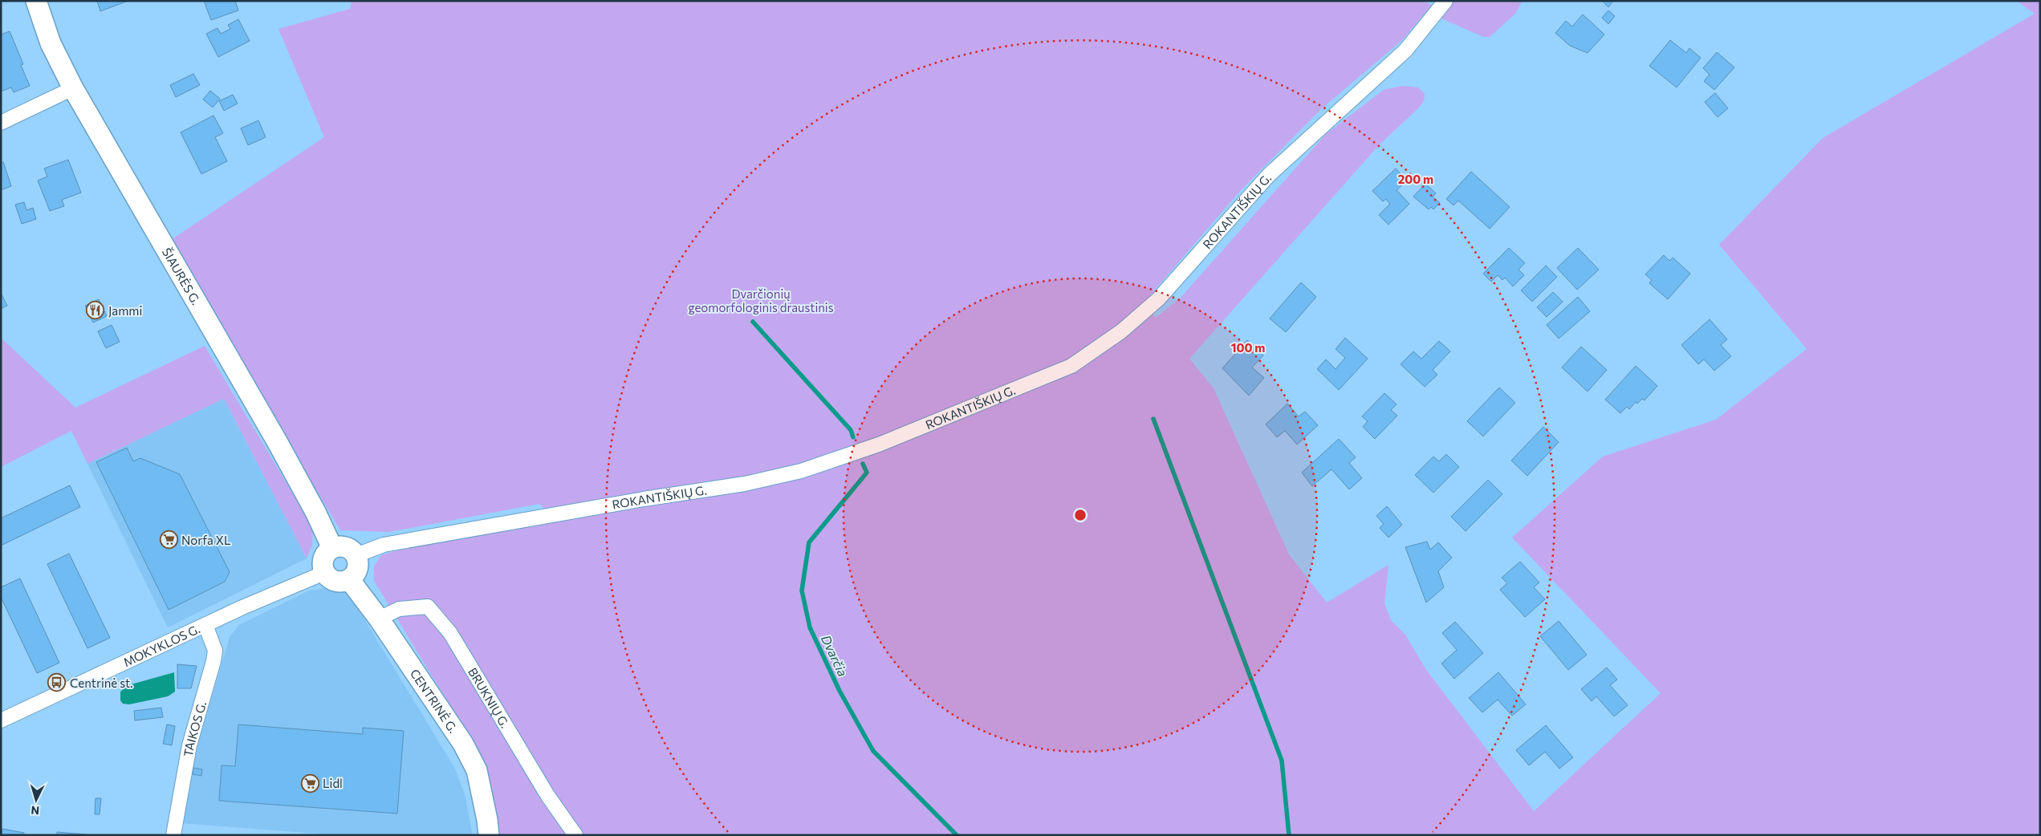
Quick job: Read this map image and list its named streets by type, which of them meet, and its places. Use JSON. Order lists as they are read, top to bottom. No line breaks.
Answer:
{"streets":{"main road":["ŠIAURĖS G.","CENTRINĖ G."],"street":["ROKANTIŠKIŲ G.","MOKYKLOS G.","BRUKNIŲ G.","TAIKOS G."]},"crossings":[["ROKANTIŠKIŲ G.","ŠIAURĖS G."],["ROKANTIŠKIŲ G.","MOKYKLOS G."],["ROKANTIŠKIŲ G.","CENTRINĖ G."],["ŠIAURĖS G.","MOKYKLOS G."],["ŠIAURĖS G.","CENTRINĖ G."],["MOKYKLOS G.","CENTRINĖ G."],["MOKYKLOS G.","TAIKOS G."],["BRUKNIŲ G.","CENTRINĖ G."]],"water":["Dvarčia"],"parks":["Dvarčionių geomorfologinis draustinis"],"places":{"restaurant":["Jammi"],"supermarket":["Norfa XL","Lidl"],"bus stop":["Centrinė st."]},"north":"bottom","rings":["200 m","100 m"]}
